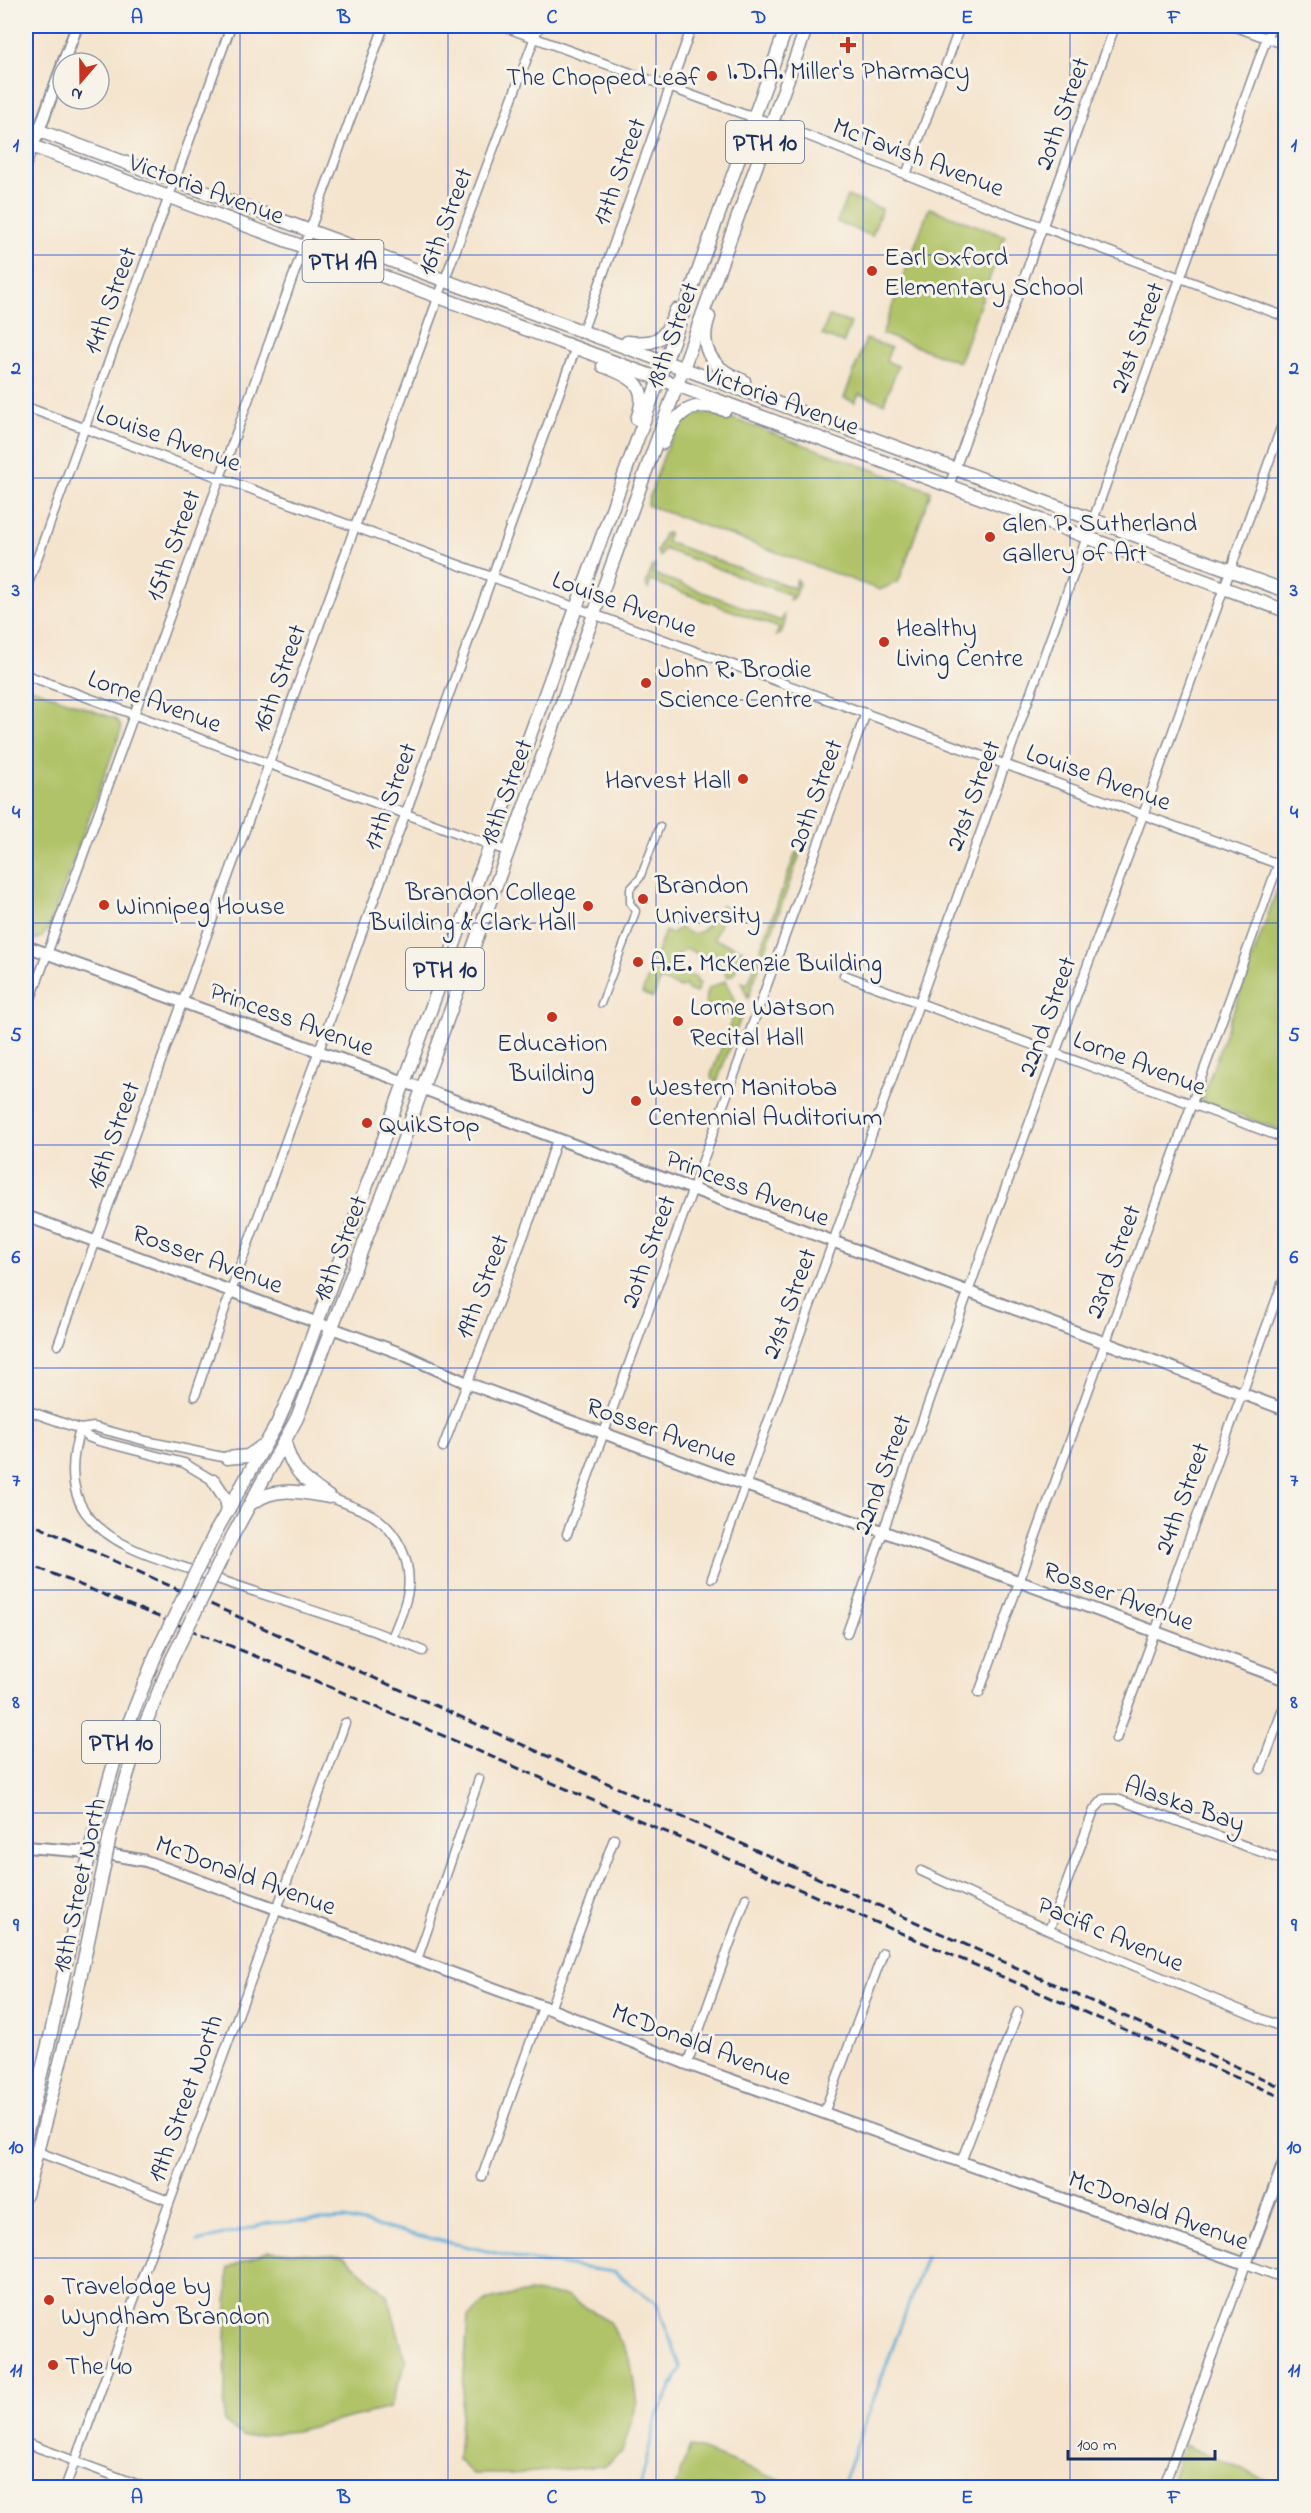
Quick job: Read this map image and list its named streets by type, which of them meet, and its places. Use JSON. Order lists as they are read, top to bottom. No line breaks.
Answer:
{"streets":{"main road":["PTH 10","Victoria Avenue","PTH 1A","18th Street","18th Street North"],"street":["20th Street","McTavish Avenue","17th Street","16th Street","14th Street","21st Street","Louise Avenue","15th Street","Lorne Avenue","22nd Street","Princess Avenue","Rosser Avenue","23rd Street","19th Street","24th Street","Alaska Bay","McDonald Avenue","Pacific Avenue","19th Street North"]},"crossings":[["20th Street","McTavish Avenue"],["20th Street","Victoria Avenue"],["20th Street","Louise Avenue"],["20th Street","Princess Avenue"],["20th Street","Rosser Avenue"],["McTavish Avenue","17th Street"],["McTavish Avenue","16th Street"],["McTavish Avenue","18th Street"],["McTavish Avenue","21st Street"],["17th Street","Victoria Avenue"],["17th Street","Louise Avenue"],["17th Street","Lorne Avenue"],["17th Street","Princess Avenue"],["17th Street","Rosser Avenue"],["Victoria Avenue","16th Street"],["Victoria Avenue","14th Street"],["Victoria Avenue","18th Street"],["Victoria Avenue","21st Street"],["Victoria Avenue","15th Street"],["Victoria Avenue","22nd Street"],["16th Street","Louise Avenue"],["16th Street","Lorne Avenue"],["16th Street","Princess Avenue"],["16th Street","Rosser Avenue"],["14th Street","Louise Avenue"],["18th Street","Louise Avenue"],["18th Street","Lorne Avenue"],["18th Street","Princess Avenue"],["18th Street","Rosser Avenue"],["18th Street","18th Street North"],["21st Street","Louise Avenue"],["21st Street","Lorne Avenue"],["21st Street","Princess Avenue"],["21st Street","Rosser Avenue"],["Louise Avenue","15th Street"],["Louise Avenue","22nd Street"],["Louise Avenue","23rd Street"],["15th Street","Lorne Avenue"],["15th Street","Princess Avenue"],["Lorne Avenue","22nd Street"],["Lorne Avenue","23rd Street"],["22nd Street","Princess Avenue"],["22nd Street","Rosser Avenue"],["Princess Avenue","23rd Street"],["Princess Avenue","19th Street"],["Princess Avenue","24th Street"],["Rosser Avenue","23rd Street"],["Rosser Avenue","19th Street"],["Rosser Avenue","24th Street"],["Alaska Bay","Pacific Avenue"],["McDonald Avenue","19th Street North"]],"places":{"health":["I.D.A. Miller's Pharmacy"],"other":["The Chopped Leaf","Earl Oxford Elementary School","Glen P. Sutherland Gallery of Art","Healthy Living Centre","John R. Brodie Science Centre","Harvest Hall","Brandon University","Winnipeg House","Brandon College Building & Clark Hall","A.E. McKenzie Building","Education Building","Lorne Watson Recital Hall","Western Manitoba Centennial Auditorium","QuikStop","Travelodge by Wyndham Brandon","The 40"]},"scale_bar":"100 m","north":"bottom","grid":{"columns":["A","B","C","D","E","F"],"rows":["1","2","3","4","5","6","7","8","9","10","11"]}}
